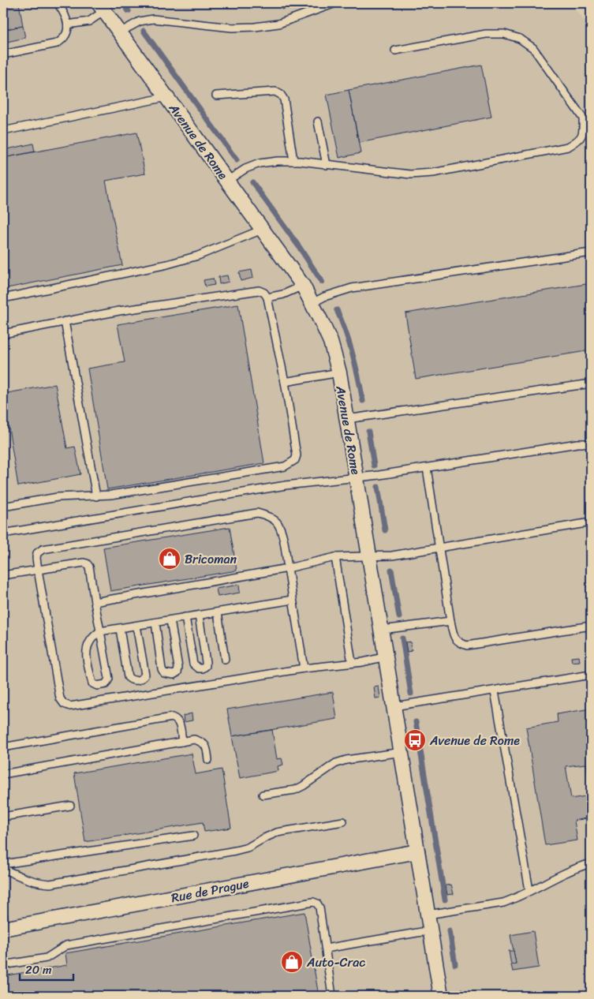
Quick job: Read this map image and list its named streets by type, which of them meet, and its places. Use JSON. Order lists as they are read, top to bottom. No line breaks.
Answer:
{"streets":{"street":["Avenue de Rome","Rue de Prague"]},"crossings":[["Avenue de Rome","Rue de Prague"]],"places":{"shop":["Bricoman","Auto-Crac"],"bus stop":["Avenue de Rome"]},"scale_bar":"20 m"}
